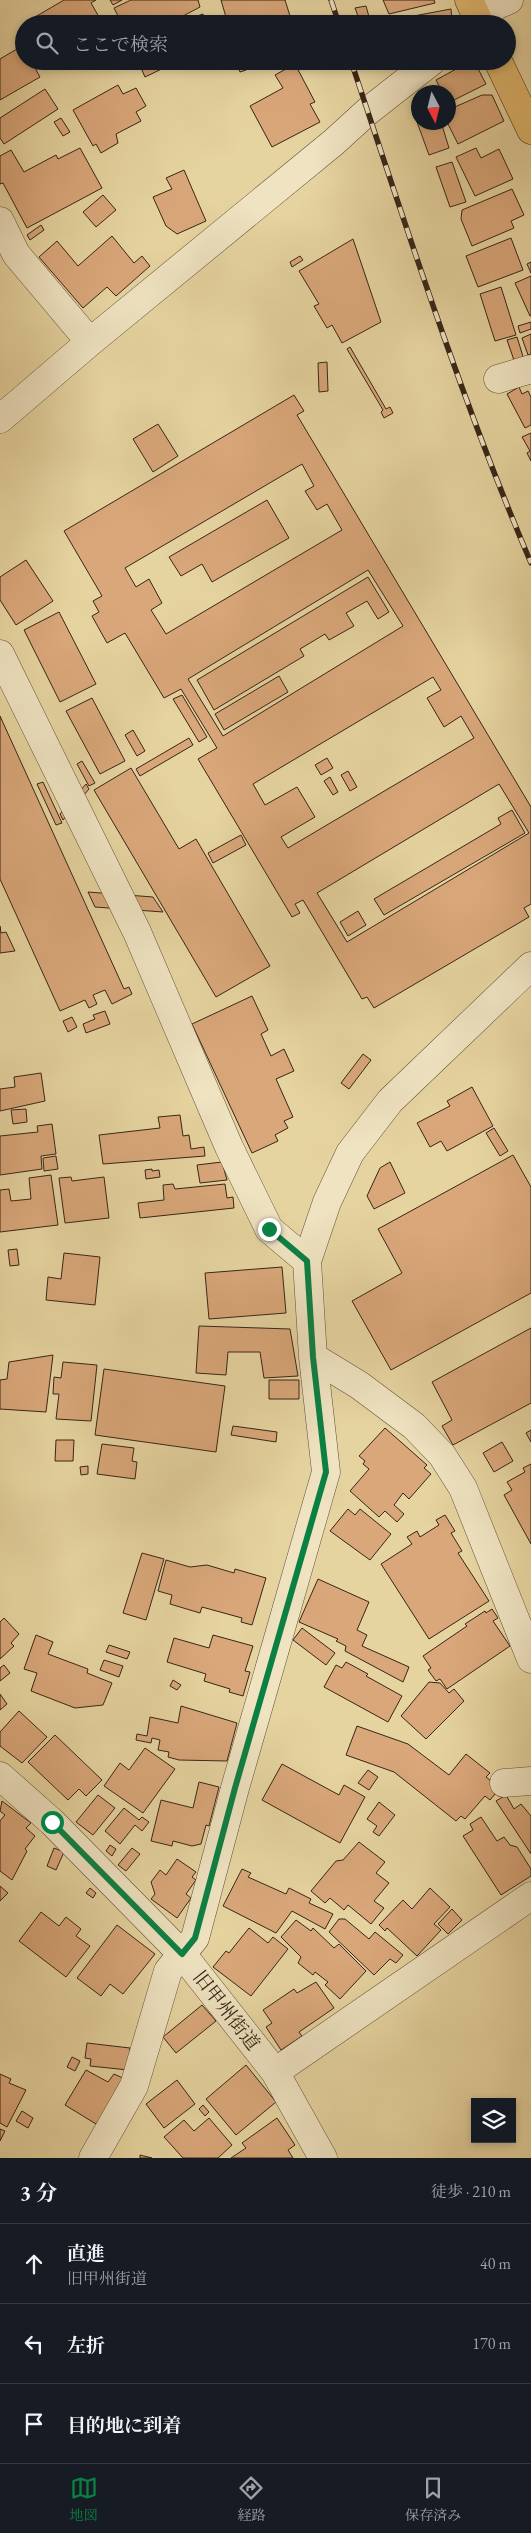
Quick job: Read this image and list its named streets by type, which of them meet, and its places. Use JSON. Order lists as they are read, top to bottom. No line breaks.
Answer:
{"streets":{"street":["旧甲州街道"]},"north":"bottom","page":{"search":"ここで検索","heading":["3 分","徒歩 · 210 m"],"list":[["直進","旧甲州街道","40 m"],["左折","170 m"],"目的地に到着"],"nav":["地図","経路","保存済み"]}}
